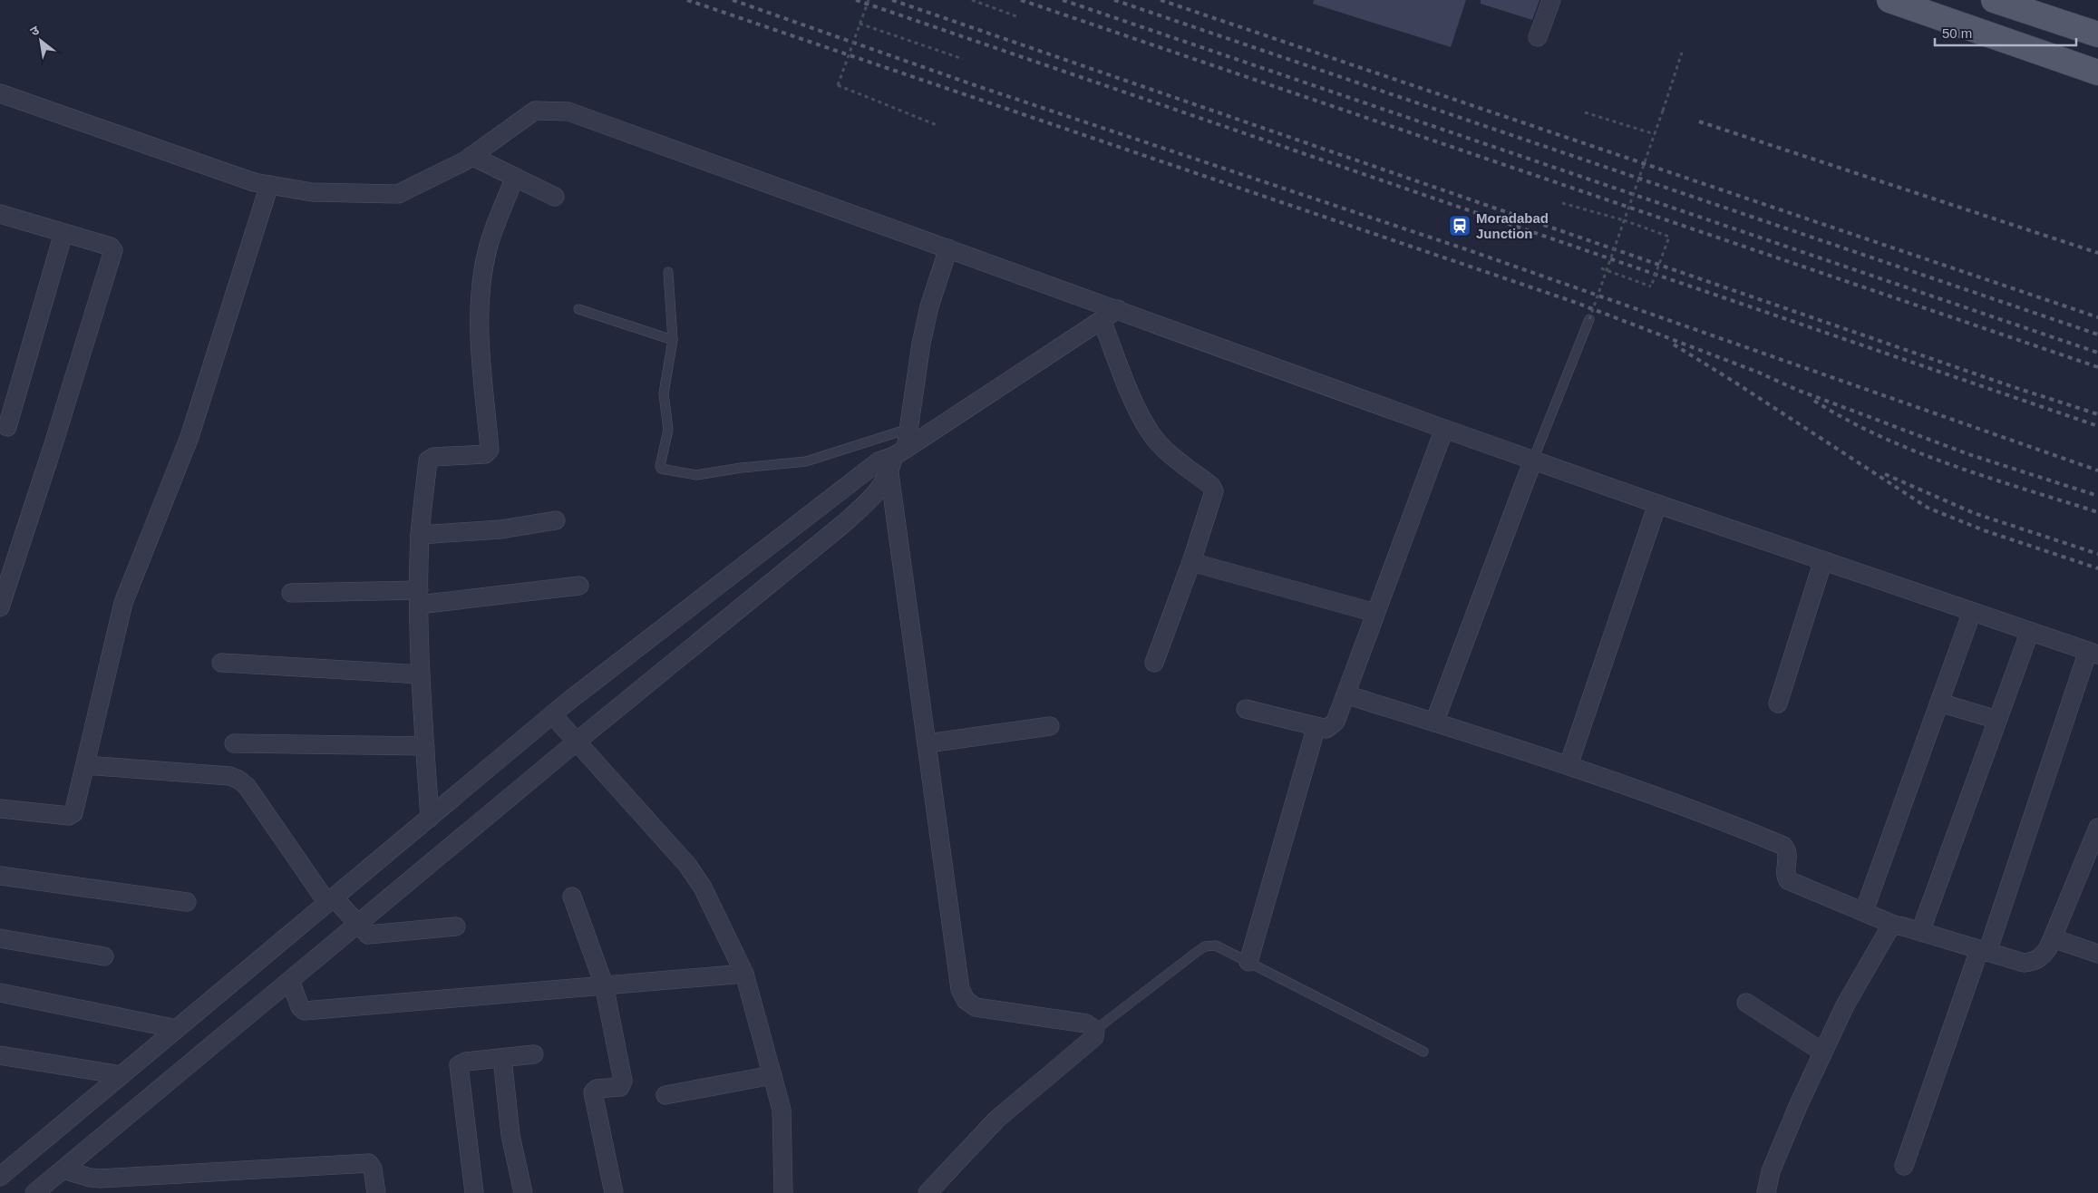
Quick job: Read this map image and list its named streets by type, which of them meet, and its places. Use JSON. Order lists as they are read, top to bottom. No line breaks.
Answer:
{"places":{"station":["Moradabad Junction"]},"scale_bar":"50 m","north":"top left"}
